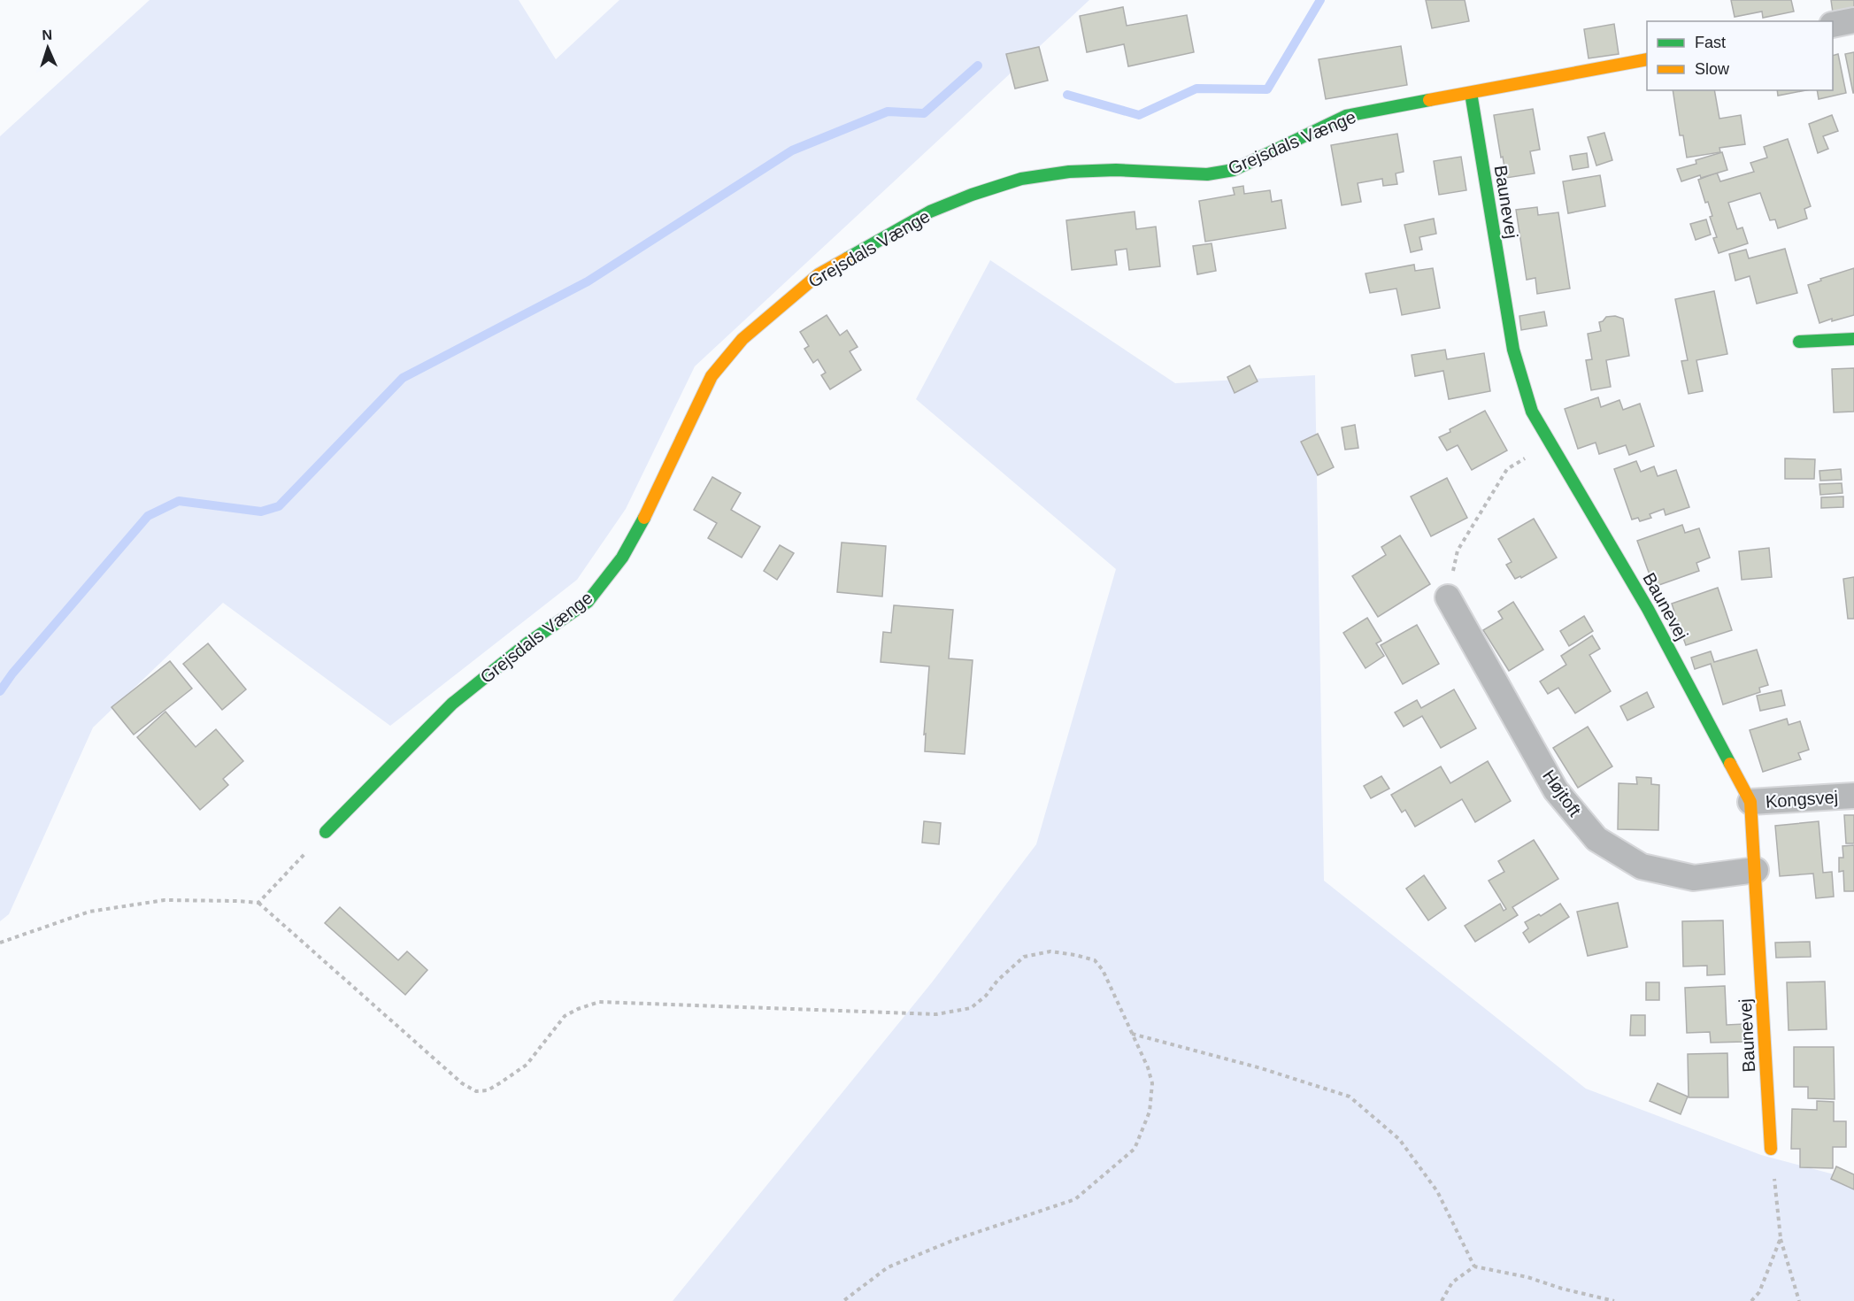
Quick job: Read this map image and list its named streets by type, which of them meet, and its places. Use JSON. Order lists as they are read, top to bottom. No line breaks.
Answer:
{"streets":{"street":["Grejsdals Vænge","Baunevej","Højtoft","Kongsvej"]},"crossings":[["Grejsdals Vænge","Baunevej"],["Baunevej","Højtoft"],["Baunevej","Kongsvej"]],"legend":["Fast","Slow"],"north":"top"}
